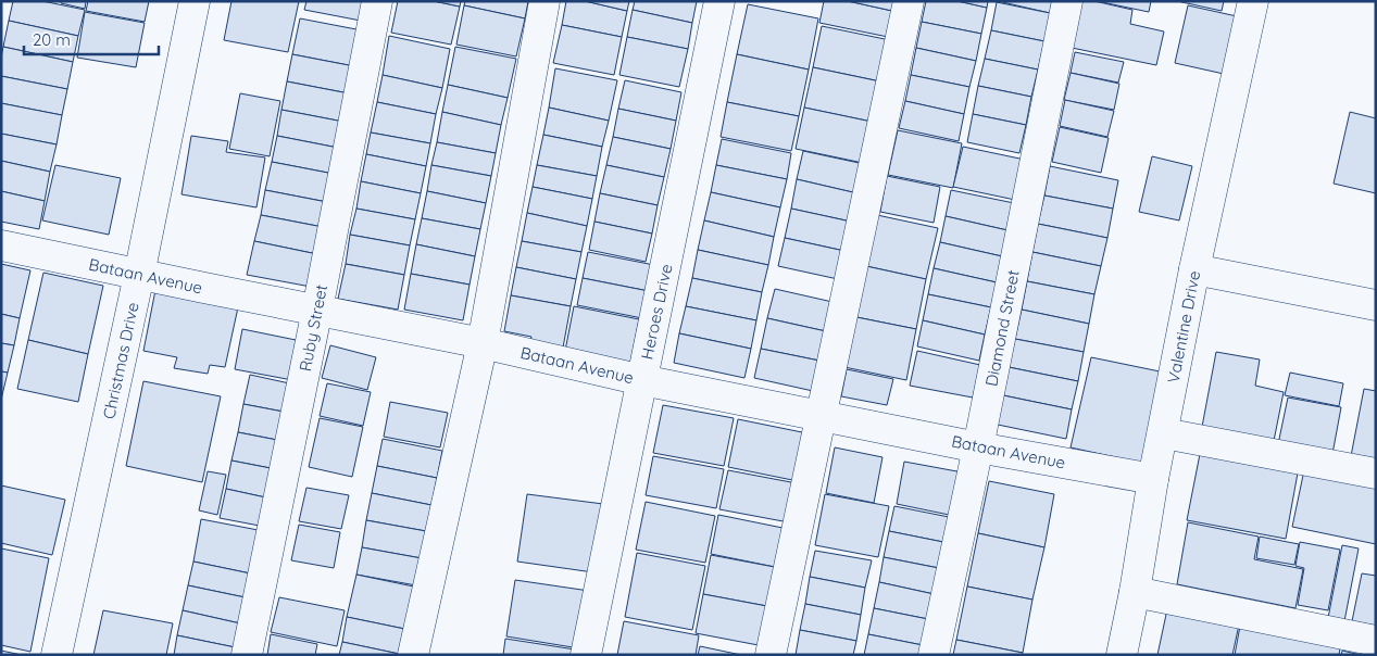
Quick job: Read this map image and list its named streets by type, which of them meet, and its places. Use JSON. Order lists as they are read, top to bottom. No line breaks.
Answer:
{"streets":{"street":["Bataan Avenue","Heroes Drive","Valentine Drive","Ruby Street","Diamond Street","Christmas Drive"]},"crossings":[["Bataan Avenue","Heroes Drive"],["Bataan Avenue","Valentine Drive"],["Bataan Avenue","Ruby Street"],["Bataan Avenue","Diamond Street"],["Bataan Avenue","Christmas Drive"]],"scale_bar":"20 m"}
